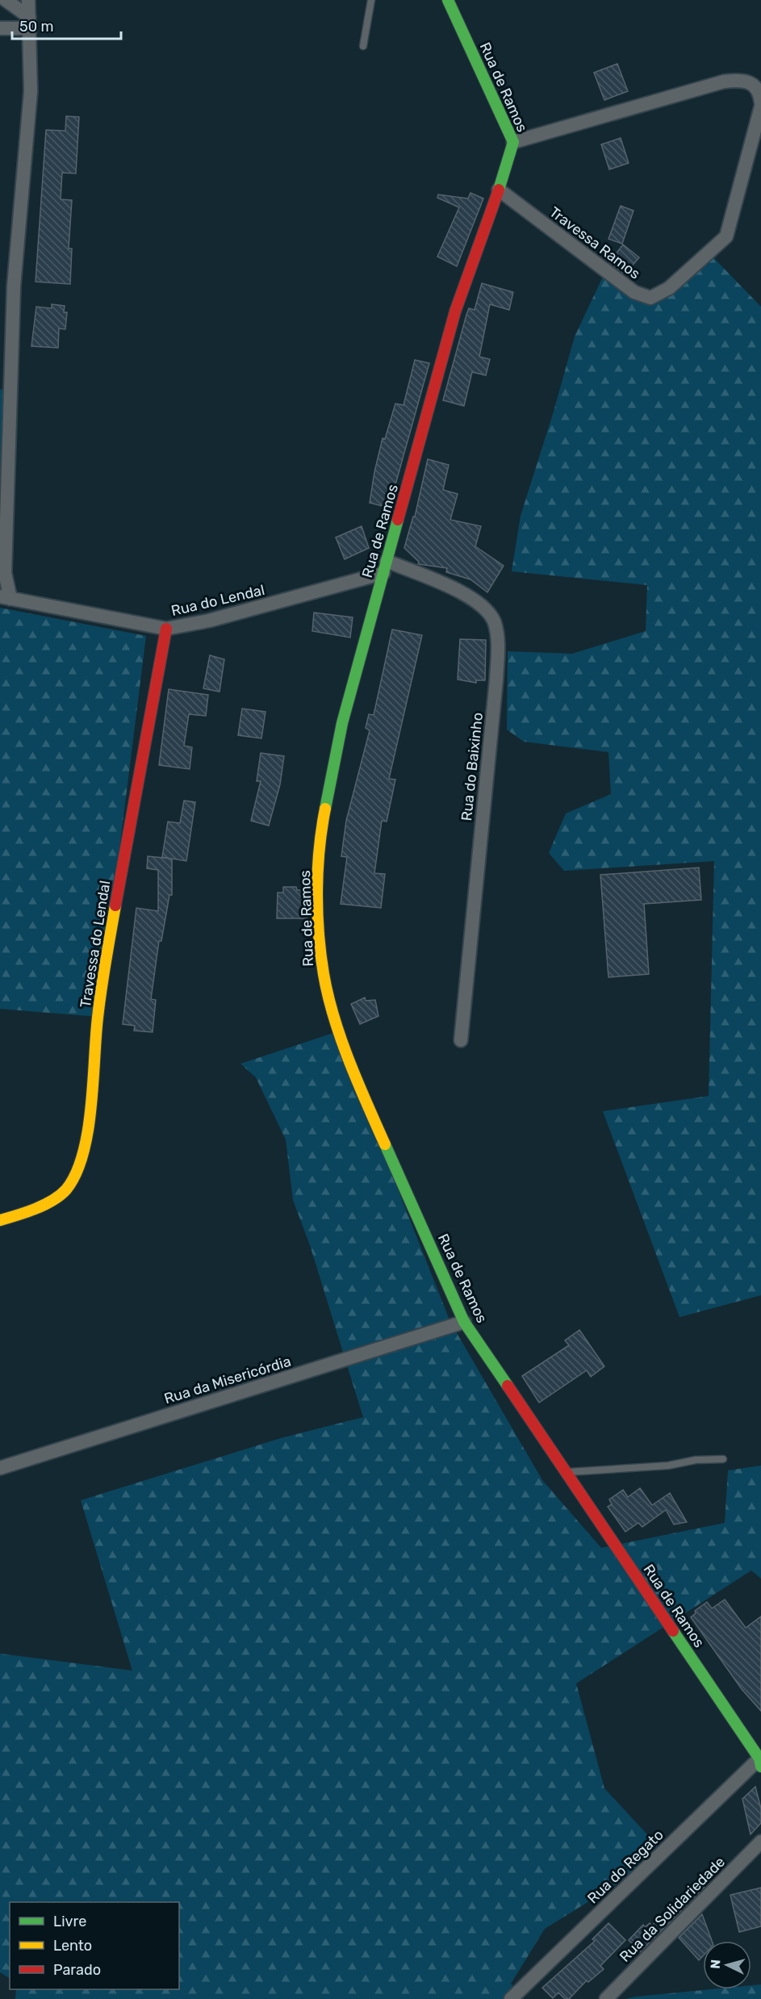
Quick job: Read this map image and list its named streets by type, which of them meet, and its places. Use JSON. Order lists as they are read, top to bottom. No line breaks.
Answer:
{"streets":{"street":["Rua de Ramos","Travessa Ramos","Rua do Lendal","Rua do Baixinho","Travessa do Lendal","Rua da Misericórdia","Rua do Regato","Rua da Solidariedade"]},"crossings":[["Rua de Ramos","Travessa Ramos"],["Rua de Ramos","Rua do Lendal"],["Rua de Ramos","Rua do Baixinho"],["Rua de Ramos","Rua da Misericórdia"],["Rua de Ramos","Rua do Regato"],["Rua do Lendal","Rua do Baixinho"],["Rua do Lendal","Travessa do Lendal"]],"legend":["Livre","Lento","Parado"],"scale_bar":"50 m","north":"left"}
